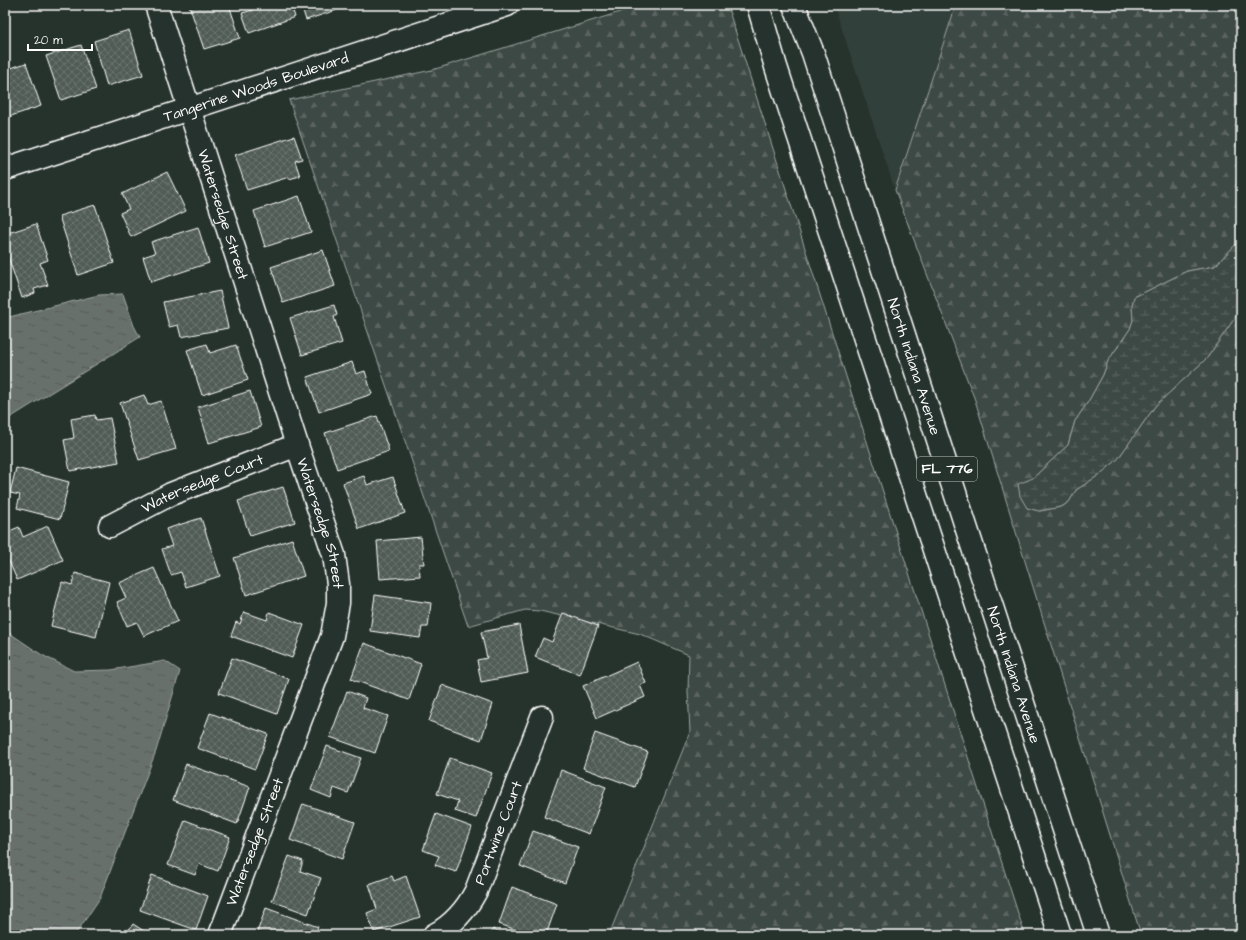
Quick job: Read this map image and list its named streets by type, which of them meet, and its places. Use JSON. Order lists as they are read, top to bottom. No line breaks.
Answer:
{"streets":{"street":["Tangerine Woods Boulevard","Watersedge Street","North Indiana Avenue","FL 776","Watersedge Court","Portwine Court"]},"crossings":[["Tangerine Woods Boulevard","Watersedge Street"],["Watersedge Street","Watersedge Court"]],"scale_bar":"20 m"}
